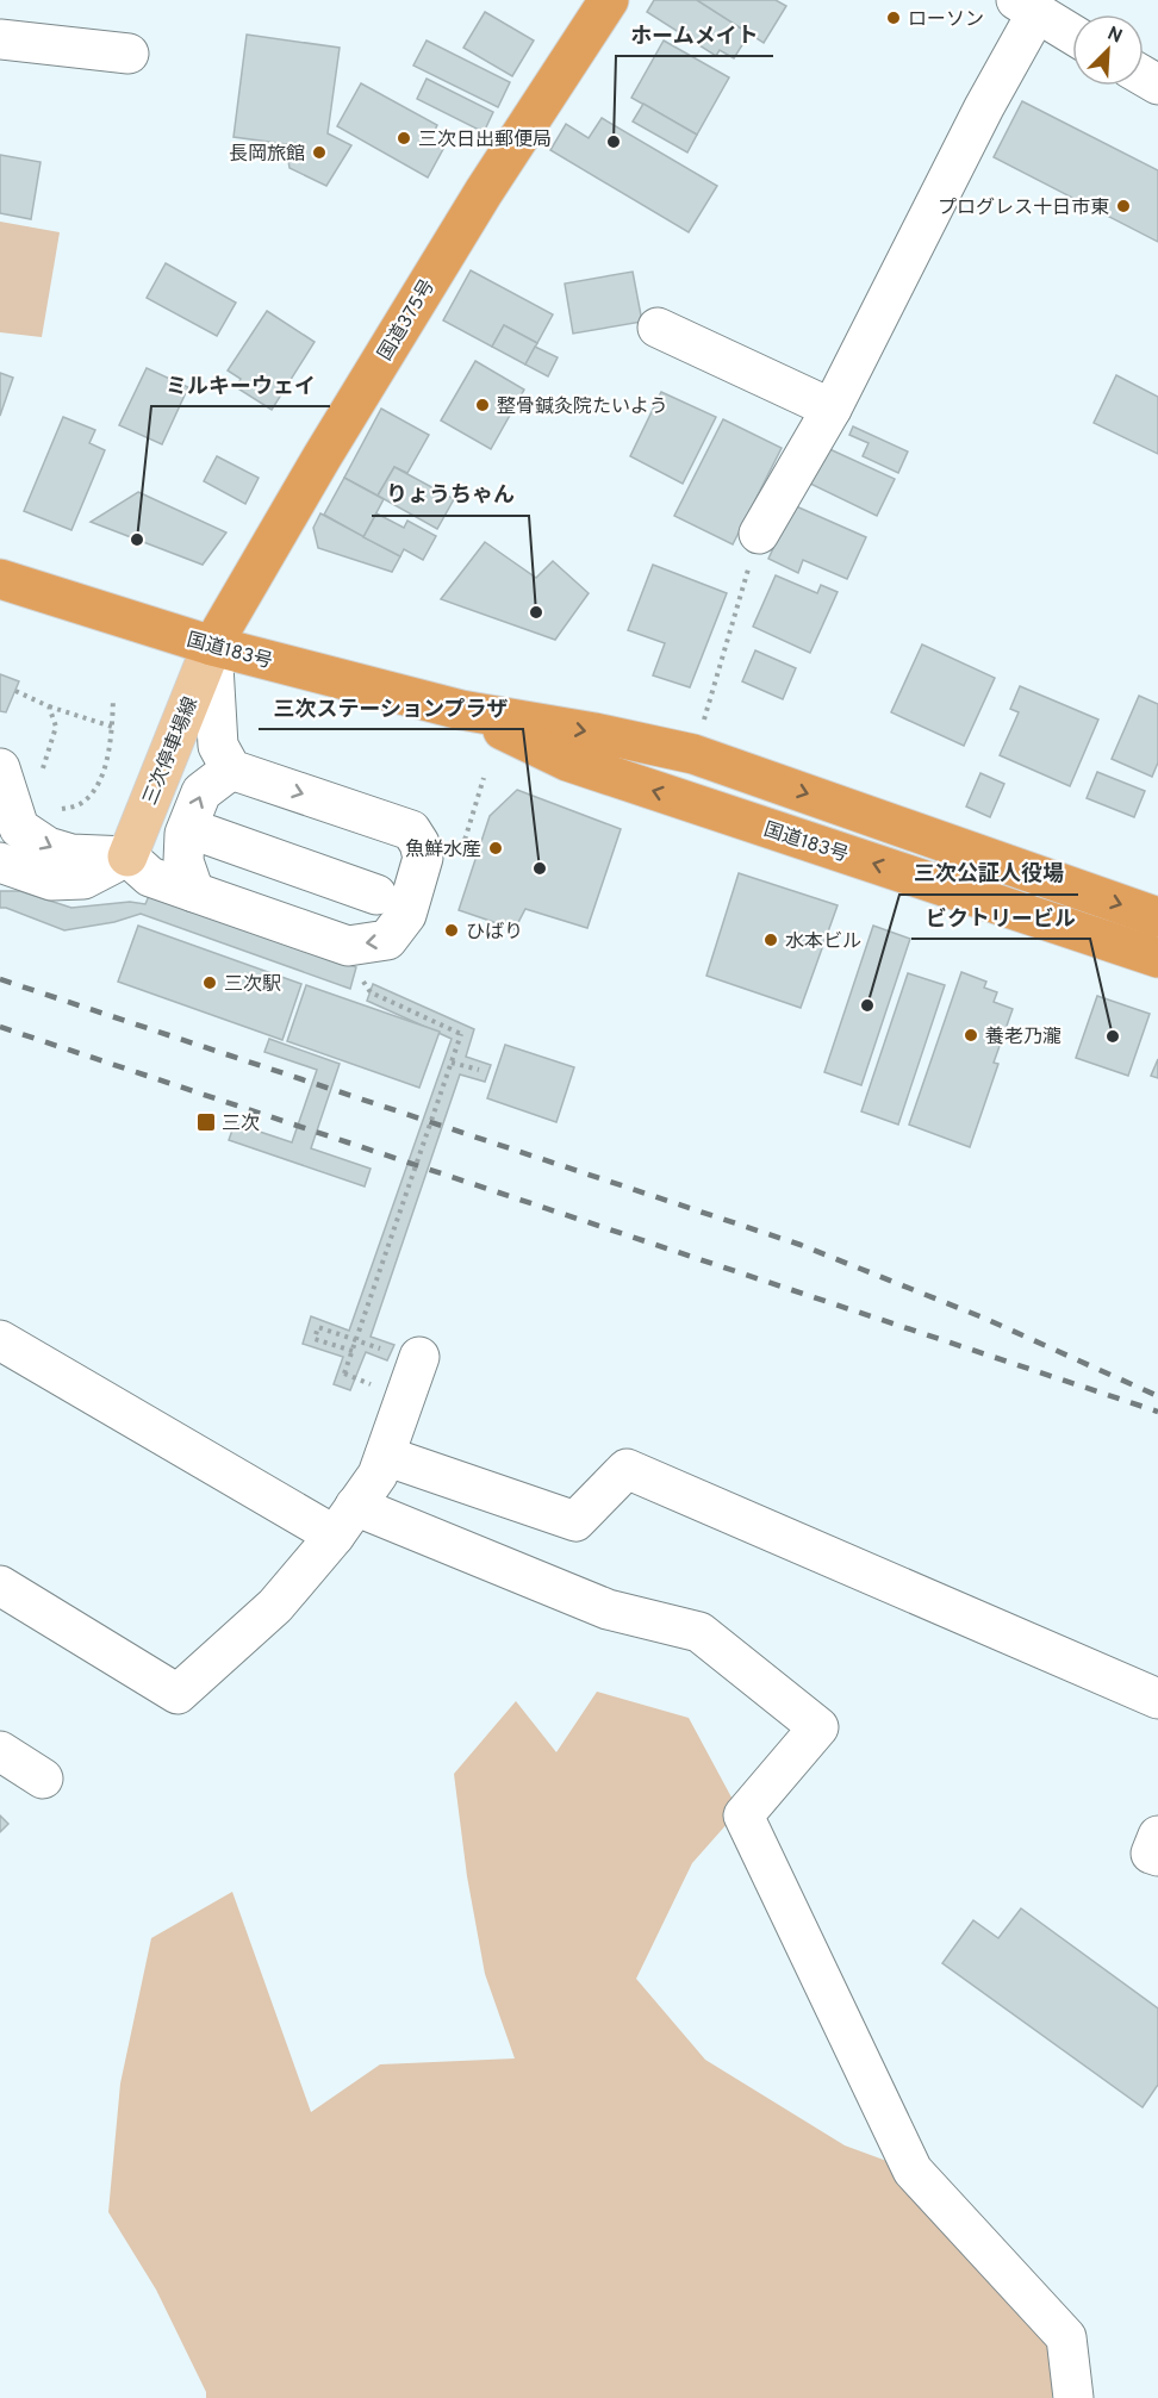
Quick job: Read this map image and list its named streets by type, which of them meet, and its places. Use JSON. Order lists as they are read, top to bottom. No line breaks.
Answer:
{"streets":{"highway":["国道375号","国道183号"],"main road":["三次停車場線"]},"crossings":[["国道375号","国道183号"],["国道375号","三次停車場線"],["国道183号","三次停車場線"]],"places":{"other":["ローソン","三次日出郵便局","ホームメイト","長岡旅館","プログレス十日市東","整骨鍼灸院たいよう","ミルキーウェイ","りょうちゃん","魚鮮水産","三次ステーションプラザ","ひばり","水本ビル","三次駅","三次公証人役場","養老乃瀧","ビクトリービル"],"transit":["三次"]},"north":"top right"}
